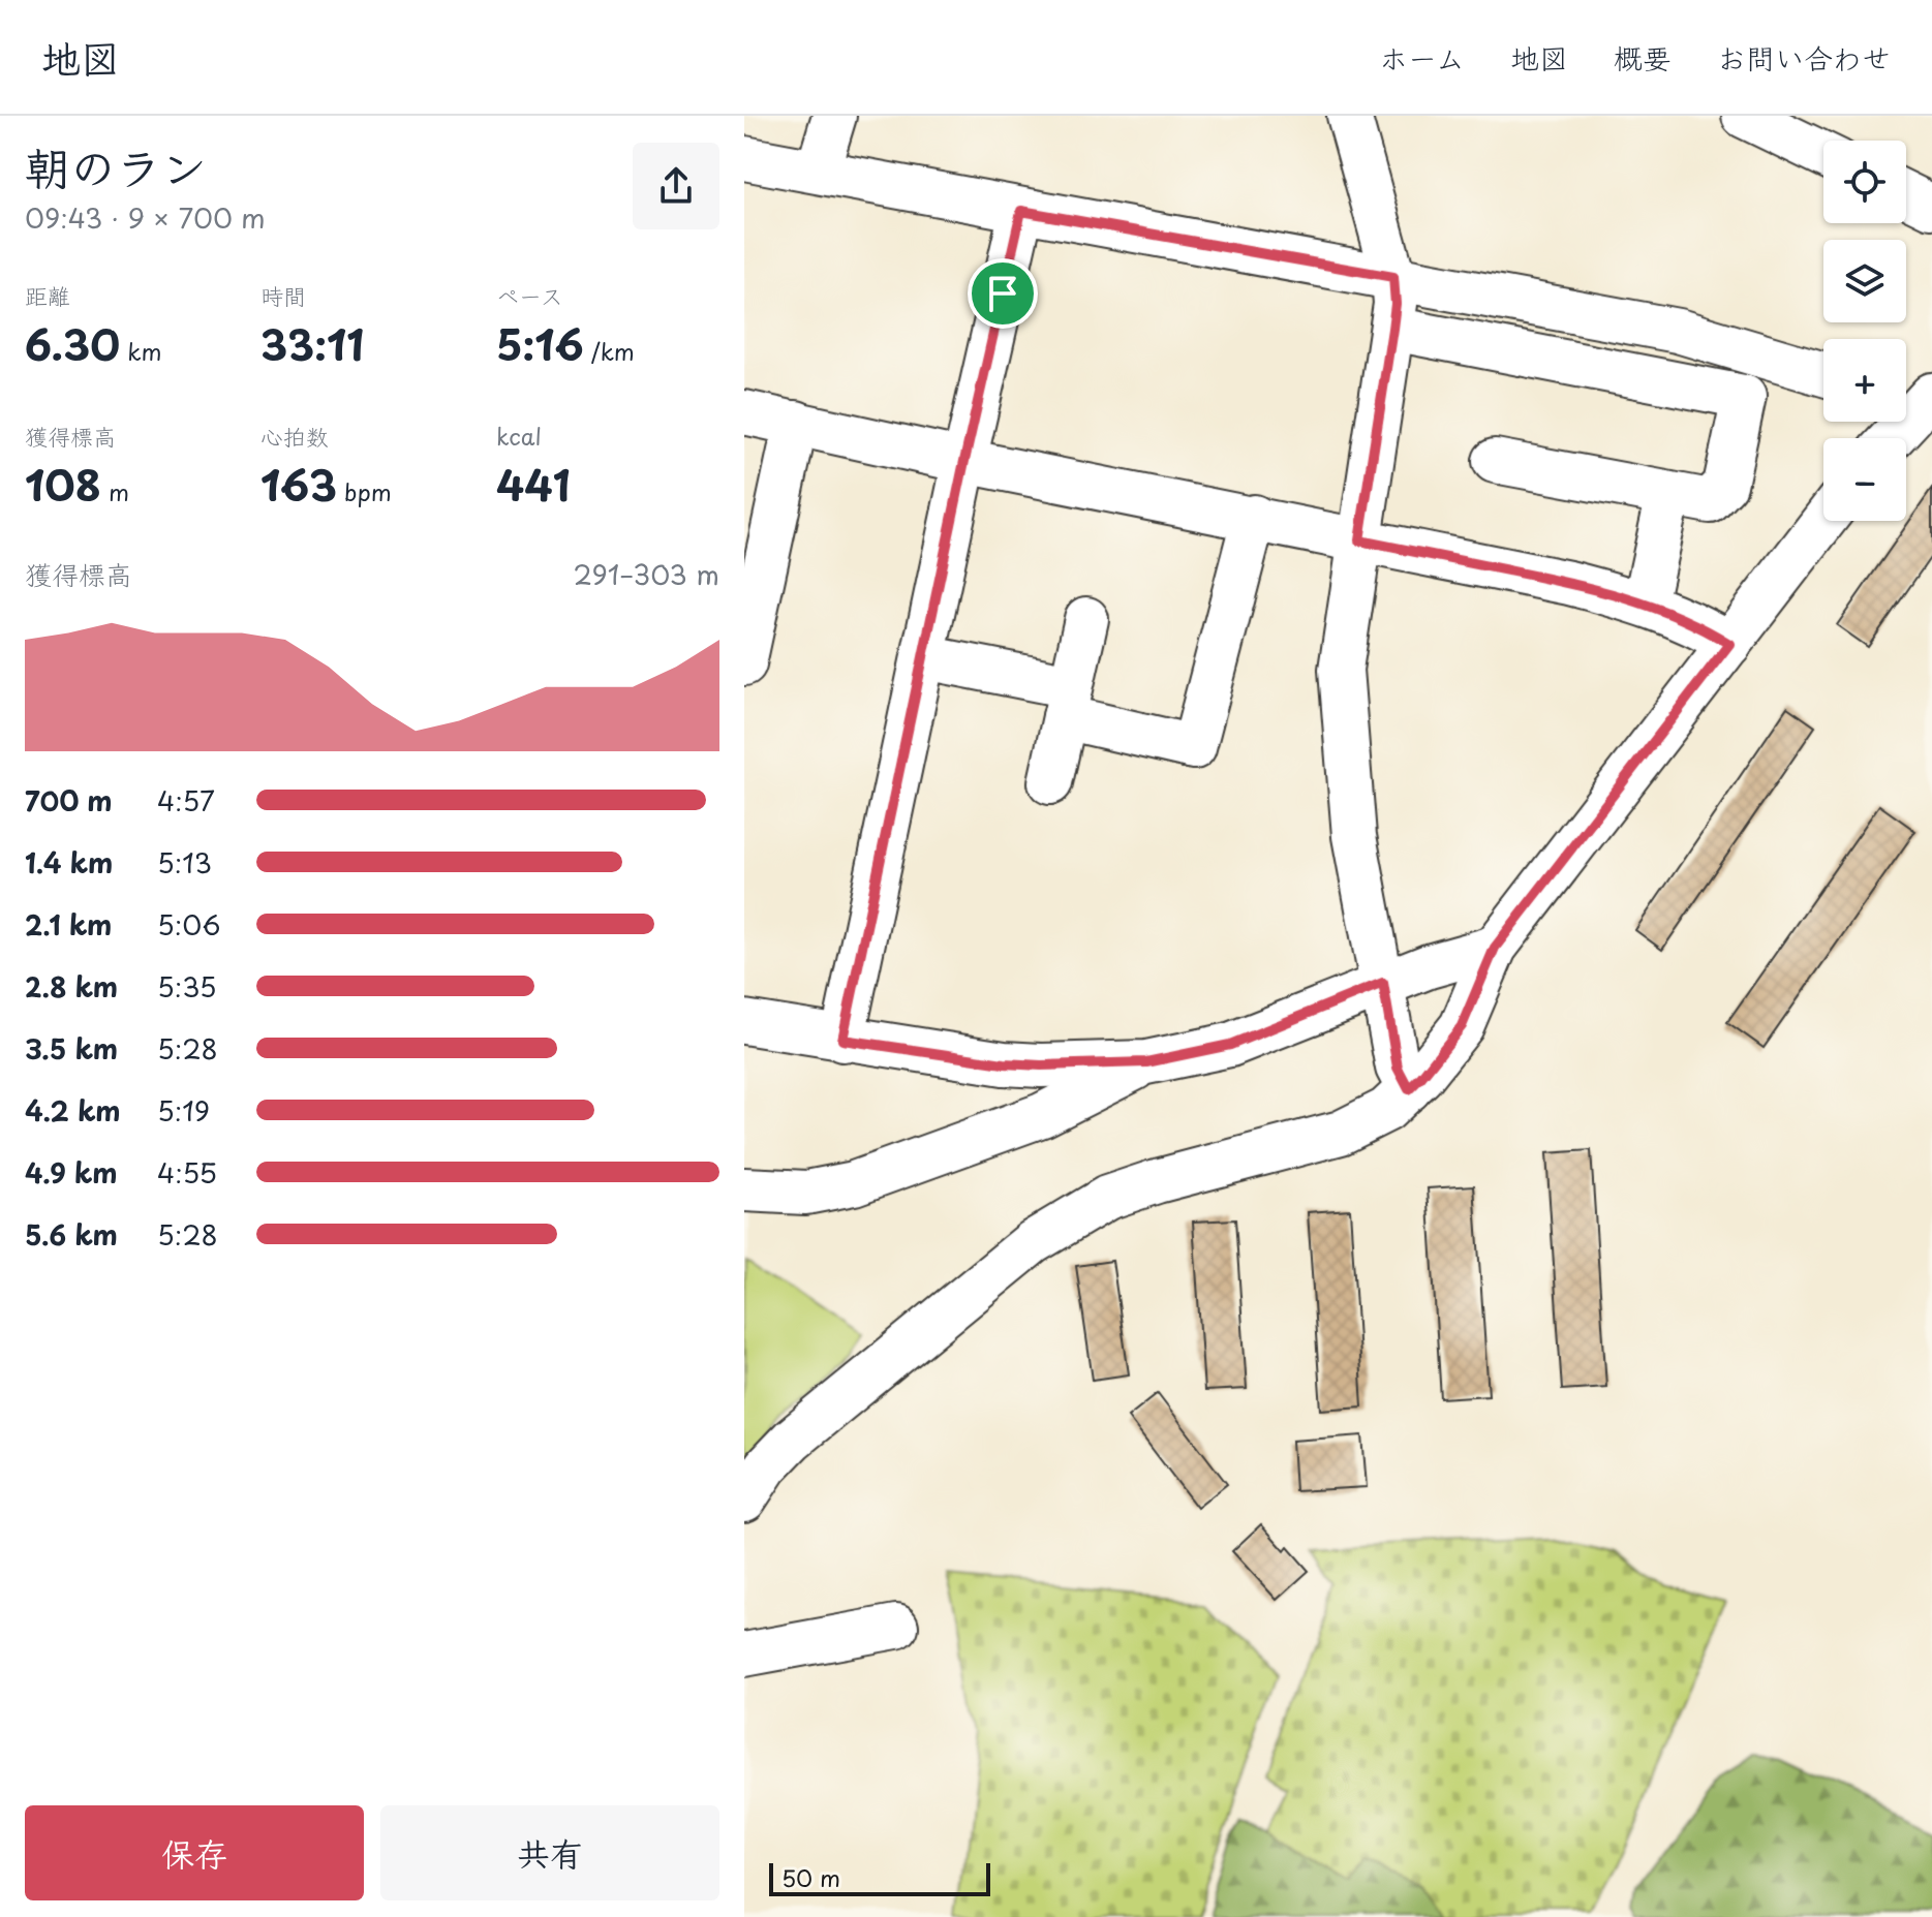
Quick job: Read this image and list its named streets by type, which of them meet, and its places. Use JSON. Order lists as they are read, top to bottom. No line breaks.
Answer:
{"scale_bar":"50 m","page":{"header":"地図","nav":["ホーム","地図","概要","お問い合わせ"],"heading":["朝のラン","09:43 · 9 × 700 m"],"map_buttons":["+","−"],"stats":[["距離","6.30 km"],["時間","33:11"],["ペース","5:16 /km"],["獲得標高","108 m"],["心拍数","163 bpm"],["kcal","441"]],"chart":["獲得標高","291–303 m"],"list":[{"name":"700 m","note":"4:57"},{"name":"1.4 km","note":"5:13"},{"name":"2.1 km","note":"5:06"},{"name":"2.8 km","note":"5:35"},{"name":"3.5 km","note":"5:28"},{"name":"4.2 km","note":"5:19"},{"name":"4.9 km","note":"4:55"},{"name":"5.6 km","note":"5:28"}],"buttons":["保存","共有"],"scale":"50 m"}}
